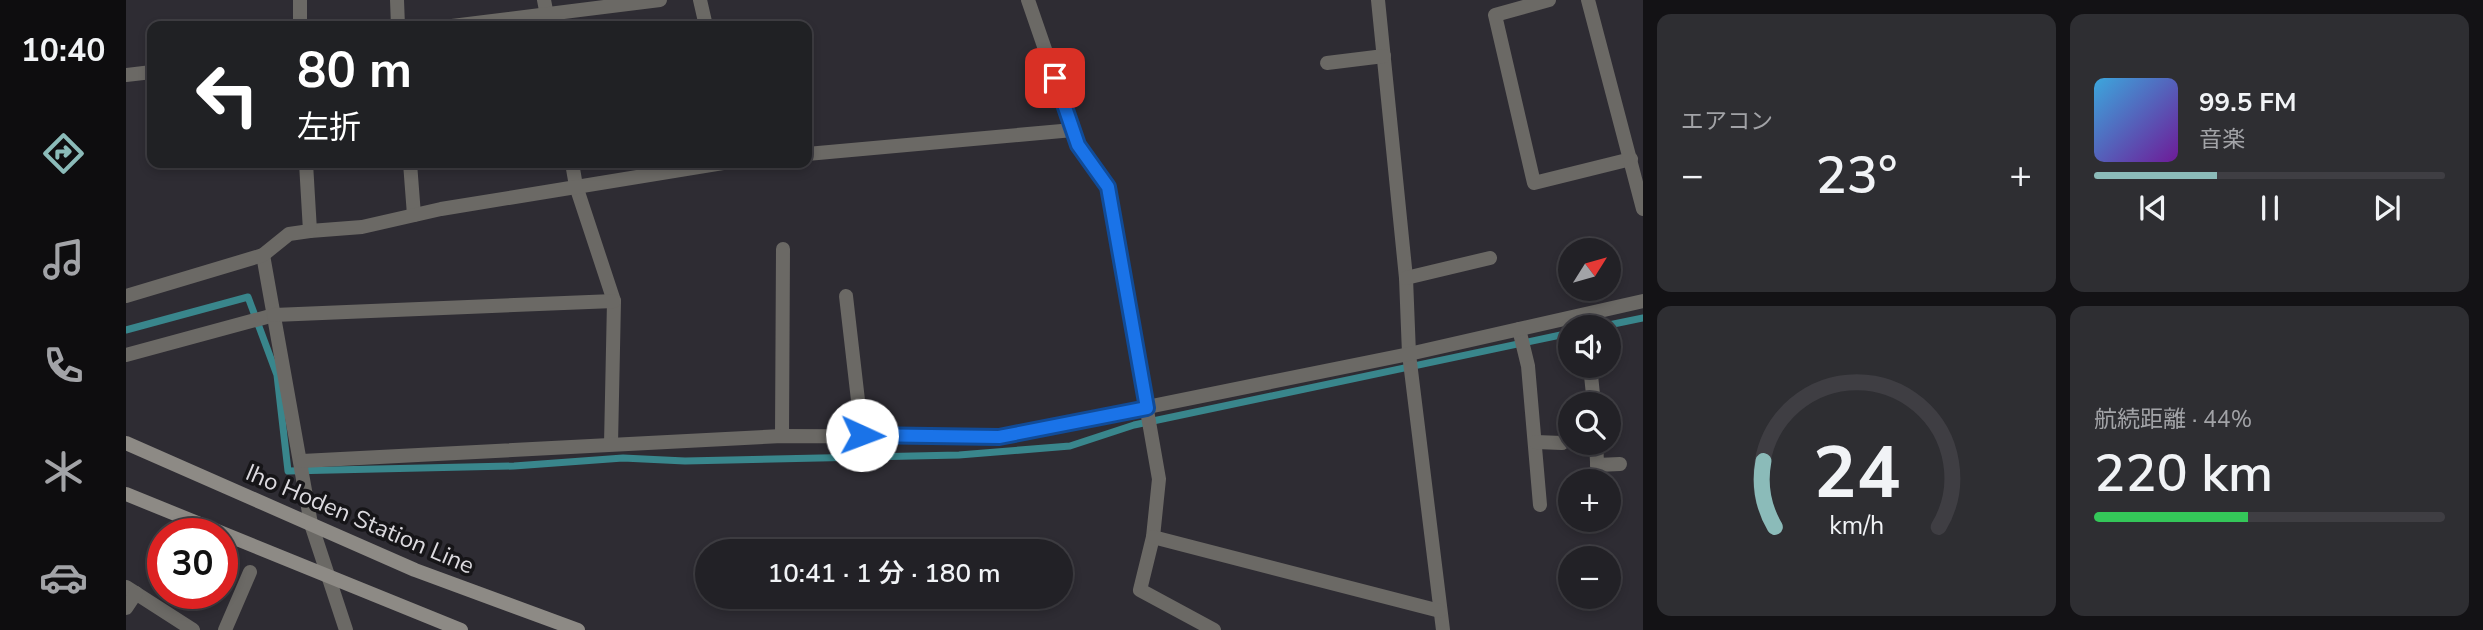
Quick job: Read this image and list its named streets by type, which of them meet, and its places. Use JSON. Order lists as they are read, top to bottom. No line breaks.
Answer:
{"streets":{"main road":["Iho Hoden Station Line"]},"north":"top right","page":{"tabs":"10:40","tile":["エアコン",["航続距離 · 44%","220 km"]],"turn":["80 m","左折"],"song":["99.5 FM","音楽"],"heat":["−","23°","+"],"map_buttons":["+","−"],"limit":"30","trip":"10:41 · 1 分 · 180 m","gauge":["24","km/h"]}}
